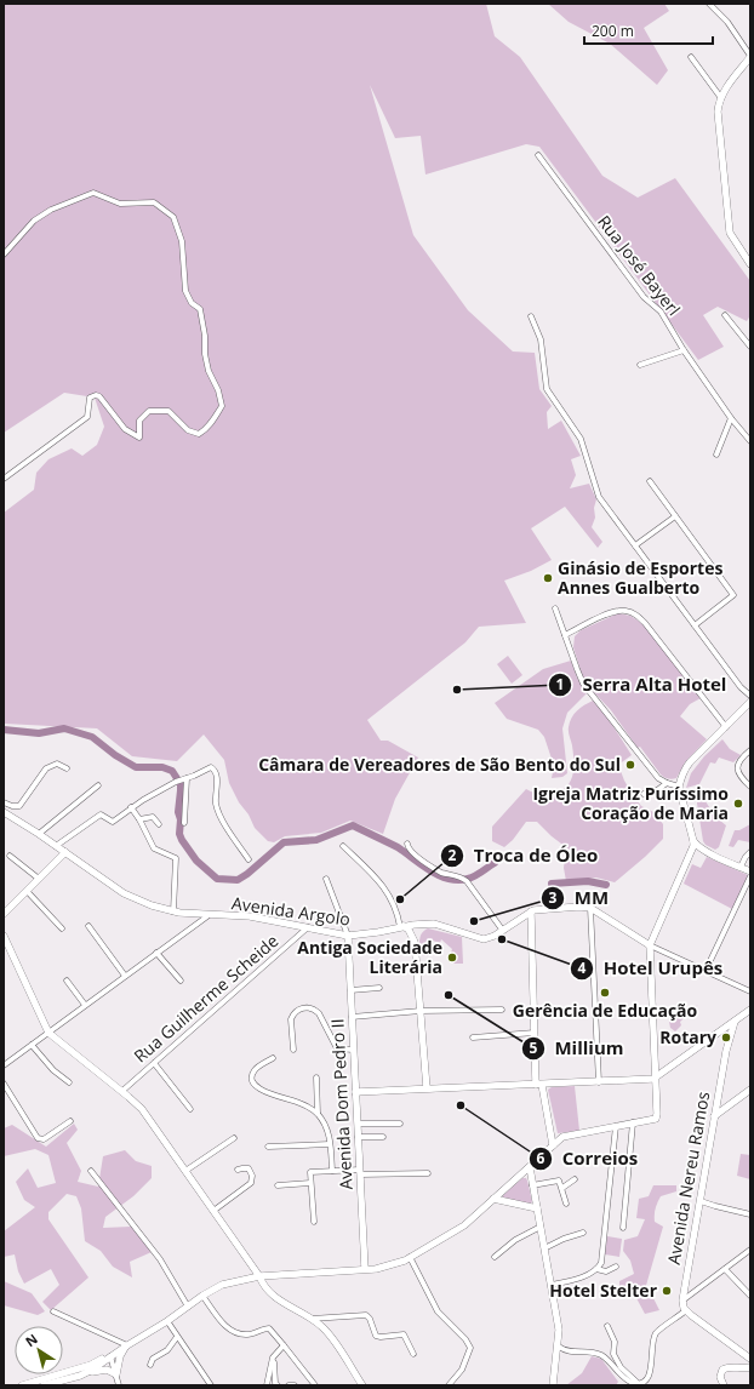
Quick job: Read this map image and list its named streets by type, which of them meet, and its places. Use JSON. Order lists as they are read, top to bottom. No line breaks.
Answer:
{"streets":{"main road":["Avenida Argolo","Avenida Dom Pedro II","Avenida Nereu Ramos"],"street":["Rua José Bayerl","Rua Guilherme Scheide"]},"crossings":[["Avenida Argolo","Rua Guilherme Scheide"],["Avenida Argolo","Avenida Dom Pedro II"]],"places":["Ginásio de Esportes Annes Gualberto","Serra Alta Hotel","Câmara de Vereadores de São Bento do Sul","Igreja Matriz Puríssimo Coração de Maria","Troca de Óleo","MM","Hotel Urupês","Antiga Sociedade Literária","Gerência de Educação","Millium","Rotary","Correios","Hotel Stelter"],"scale_bar":"200 m","north":"top left"}
